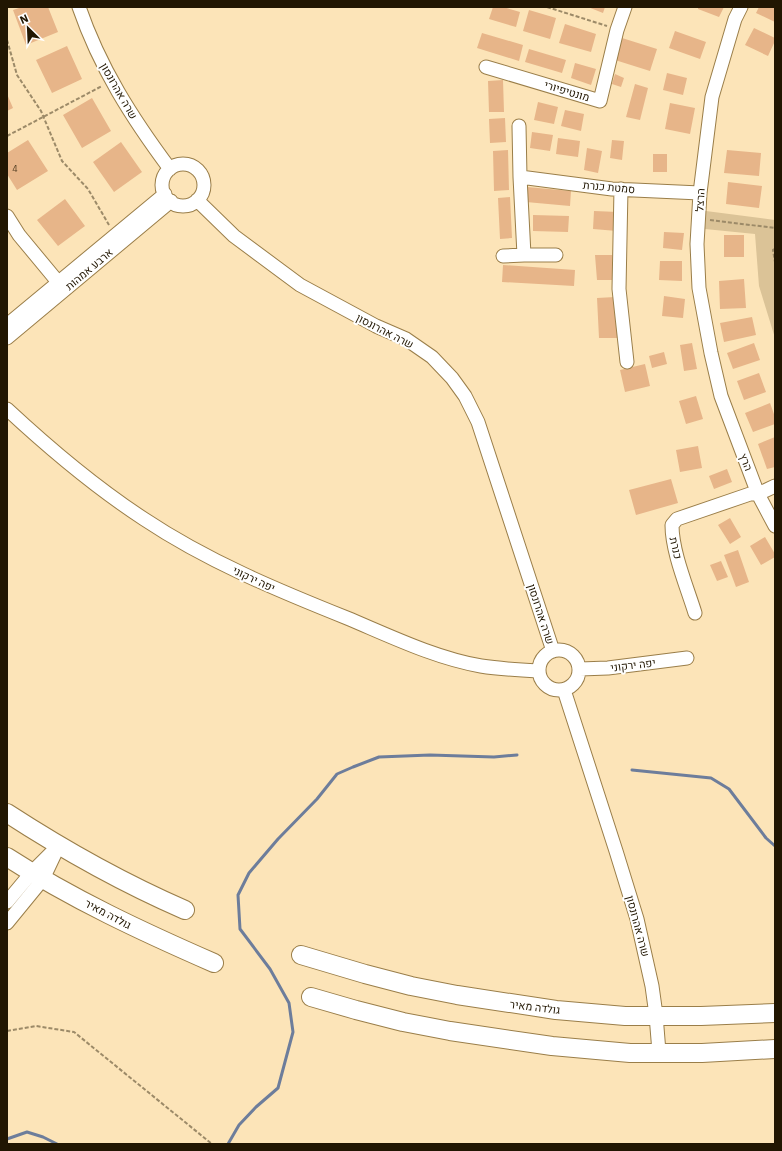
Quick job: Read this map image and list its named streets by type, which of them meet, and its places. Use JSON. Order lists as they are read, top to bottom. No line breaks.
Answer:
{"streets":{"main road":["גולדה מאיר"],"street":["שרה אהרונסון","מונטיפיורי","סמטת כנרת","הרצל","ארבע אמהות","הרץ","כנרת","יפה ירקוני"]},"crossings":[["שרה אהרונסון","ארבע אמהות"],["שרה אהרונסון","יפה ירקוני"],["שרה אהרונסון","גולדה מאיר"],["סמטת כנרת","הרצל"],["הרצל","הרץ"],["הרץ","כנרת"]],"house_numbers":["4"],"north":"top left"}
